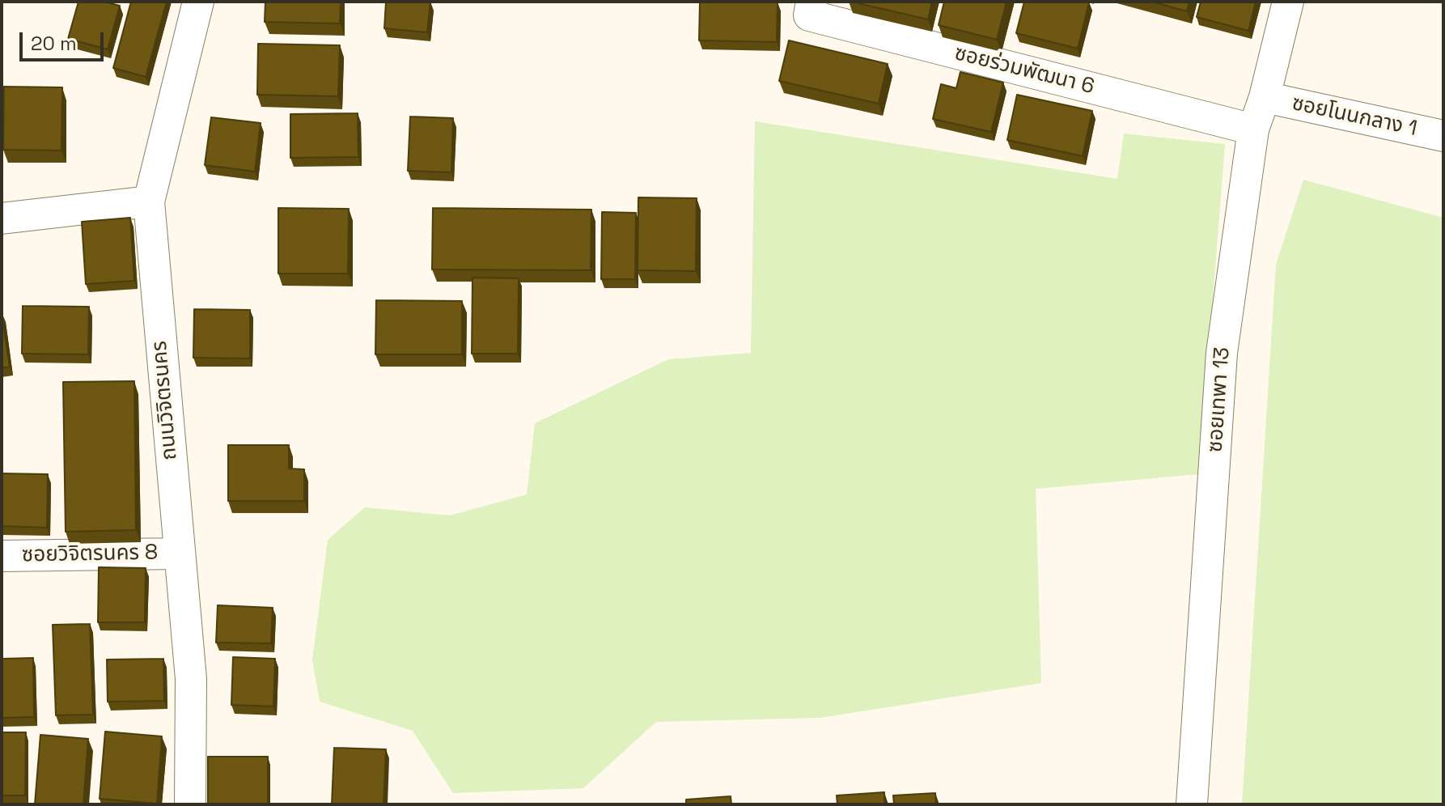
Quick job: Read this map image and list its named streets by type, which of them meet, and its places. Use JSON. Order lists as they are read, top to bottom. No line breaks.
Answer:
{"streets":{"street":["ซอยร่วมพัฒนา 6","ซอยโนนกลาง 1","ซอยเทพา 13","ถนนวิจิตรนคร","ซอยวิจิตรนคร 8"]},"crossings":[["ซอยร่วมพัฒนา 6","ซอยเทพา 13"],["ซอยโนนกลาง 1","ซอยเทพา 13"],["ถนนวิจิตรนคร","ซอยวิจิตรนคร 8"]],"scale_bar":"20 m"}
